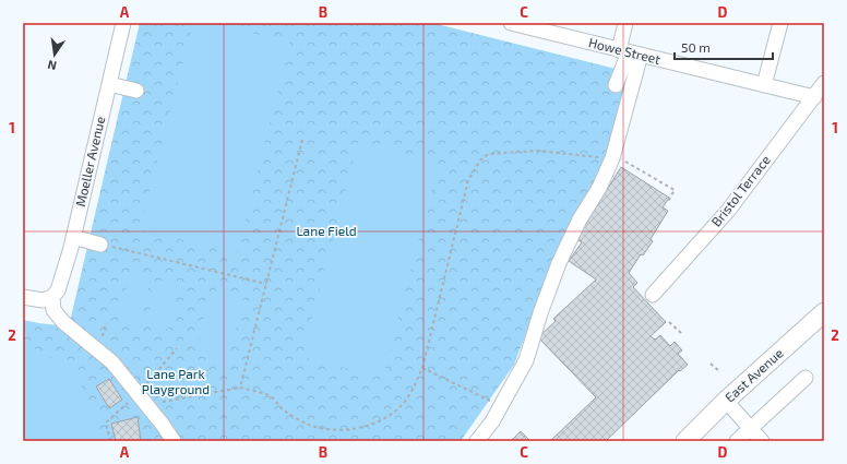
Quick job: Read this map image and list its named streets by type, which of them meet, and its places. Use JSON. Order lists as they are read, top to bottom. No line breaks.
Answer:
{"streets":{"main road":["East Avenue"],"street":["Howe Street","Moeller Avenue","Bristol Terrace"]},"crossings":[["Howe Street","Bristol Terrace"]],"parks":["Lane Field","Lane Park Playground"],"scale_bar":"50 m","north":"bottom","grid":{"columns":["A","B","C","D"],"rows":["1","2"]}}
